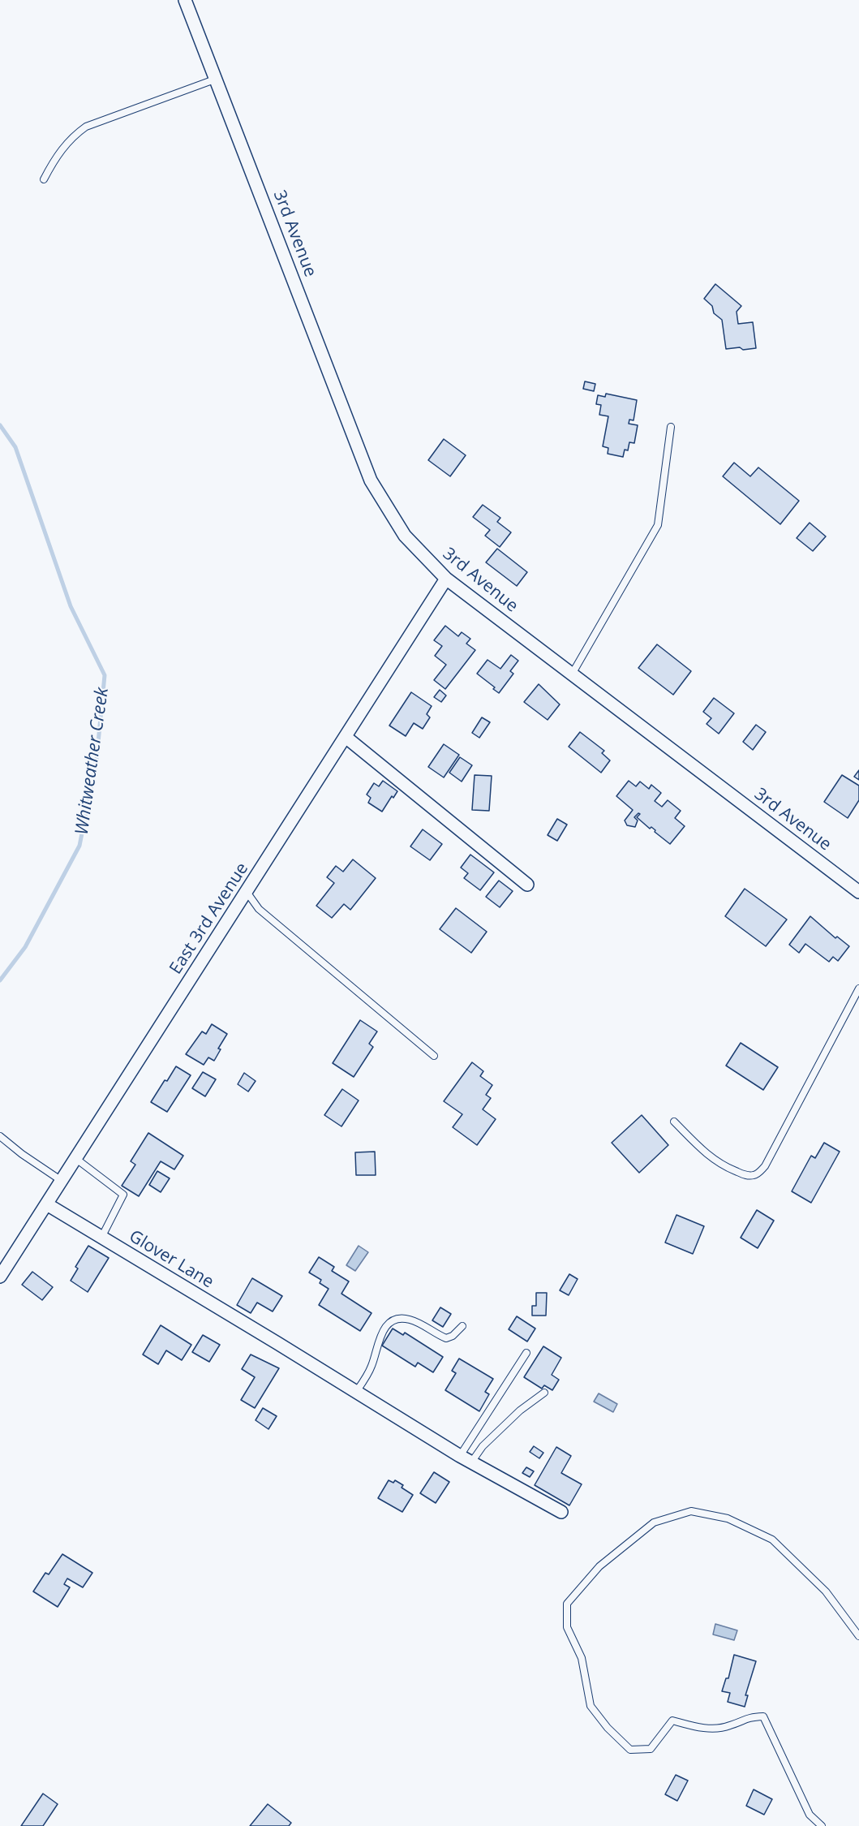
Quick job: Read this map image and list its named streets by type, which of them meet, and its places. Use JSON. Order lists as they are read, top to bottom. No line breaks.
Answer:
{"streets":{"street":["3rd Avenue","East 3rd Avenue","Glover Lane"]},"crossings":[["3rd Avenue","East 3rd Avenue"],["East 3rd Avenue","Glover Lane"]],"water":["Whitweather Creek"]}
